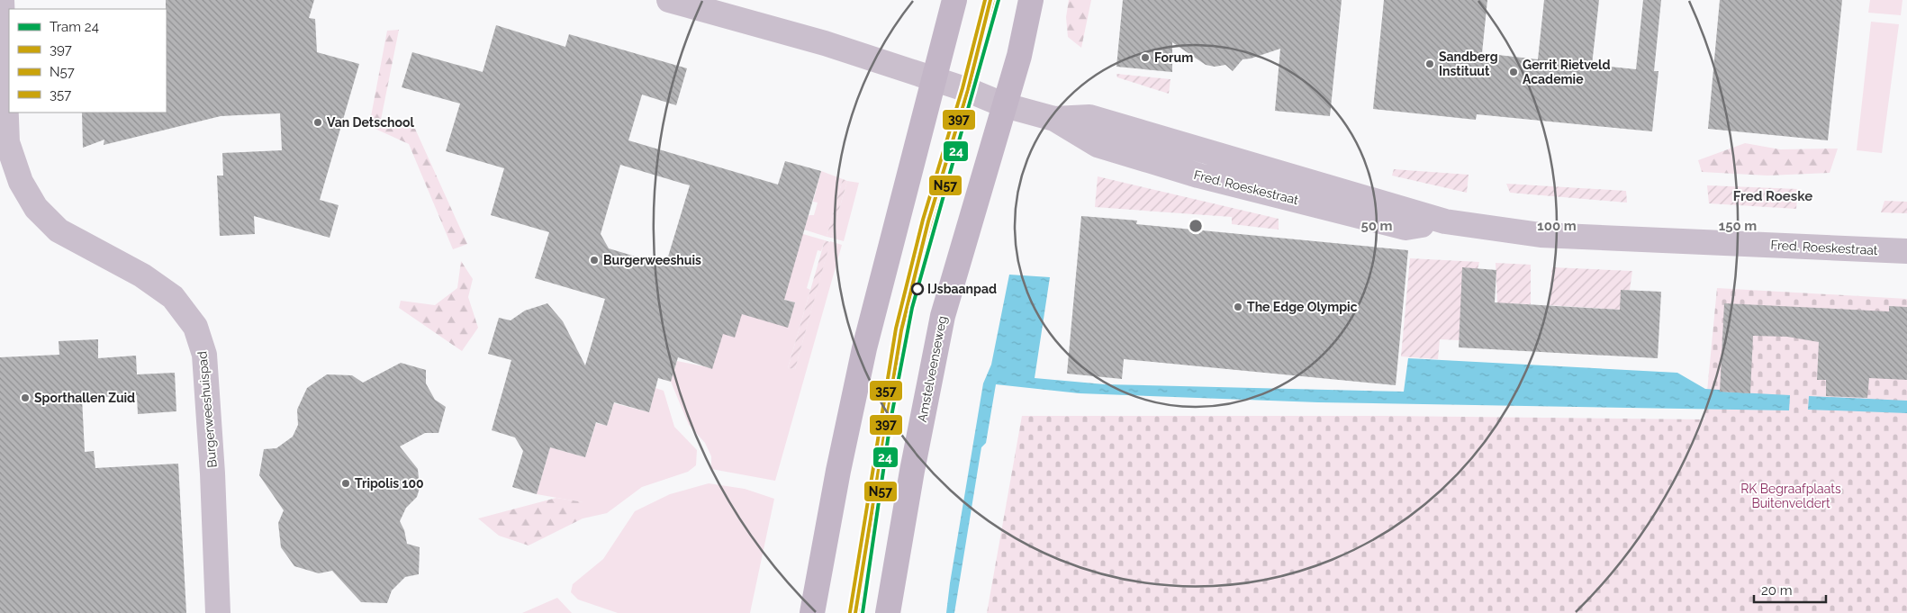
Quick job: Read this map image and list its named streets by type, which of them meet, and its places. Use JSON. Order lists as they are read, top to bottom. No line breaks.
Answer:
{"streets":{"main road":["Amstelveenseweg"],"street":["Fred. Roeskestraat","Burgerweeshuispad"]},"crossings":[["Fred. Roeskestraat","Amstelveenseweg"]],"districts":["Fred Roeske"],"parks":["RK Begraafplaats Buitenveldert"],"places":["Forum","Sandberg Instituut","Gerrit Rietveld Academie","Van Detschool","Burgerweeshuis","IJsbaanpad","The Edge Olympic","Sporthallen Zuid","Tripolis 100"],"lines":["tram line 24","transit line 397","transit line 357","transit line N57"],"legend":["Tram 24","397","N57","357"],"scale_bar":"20 m","rings":["50 m","100 m","150 m"]}
